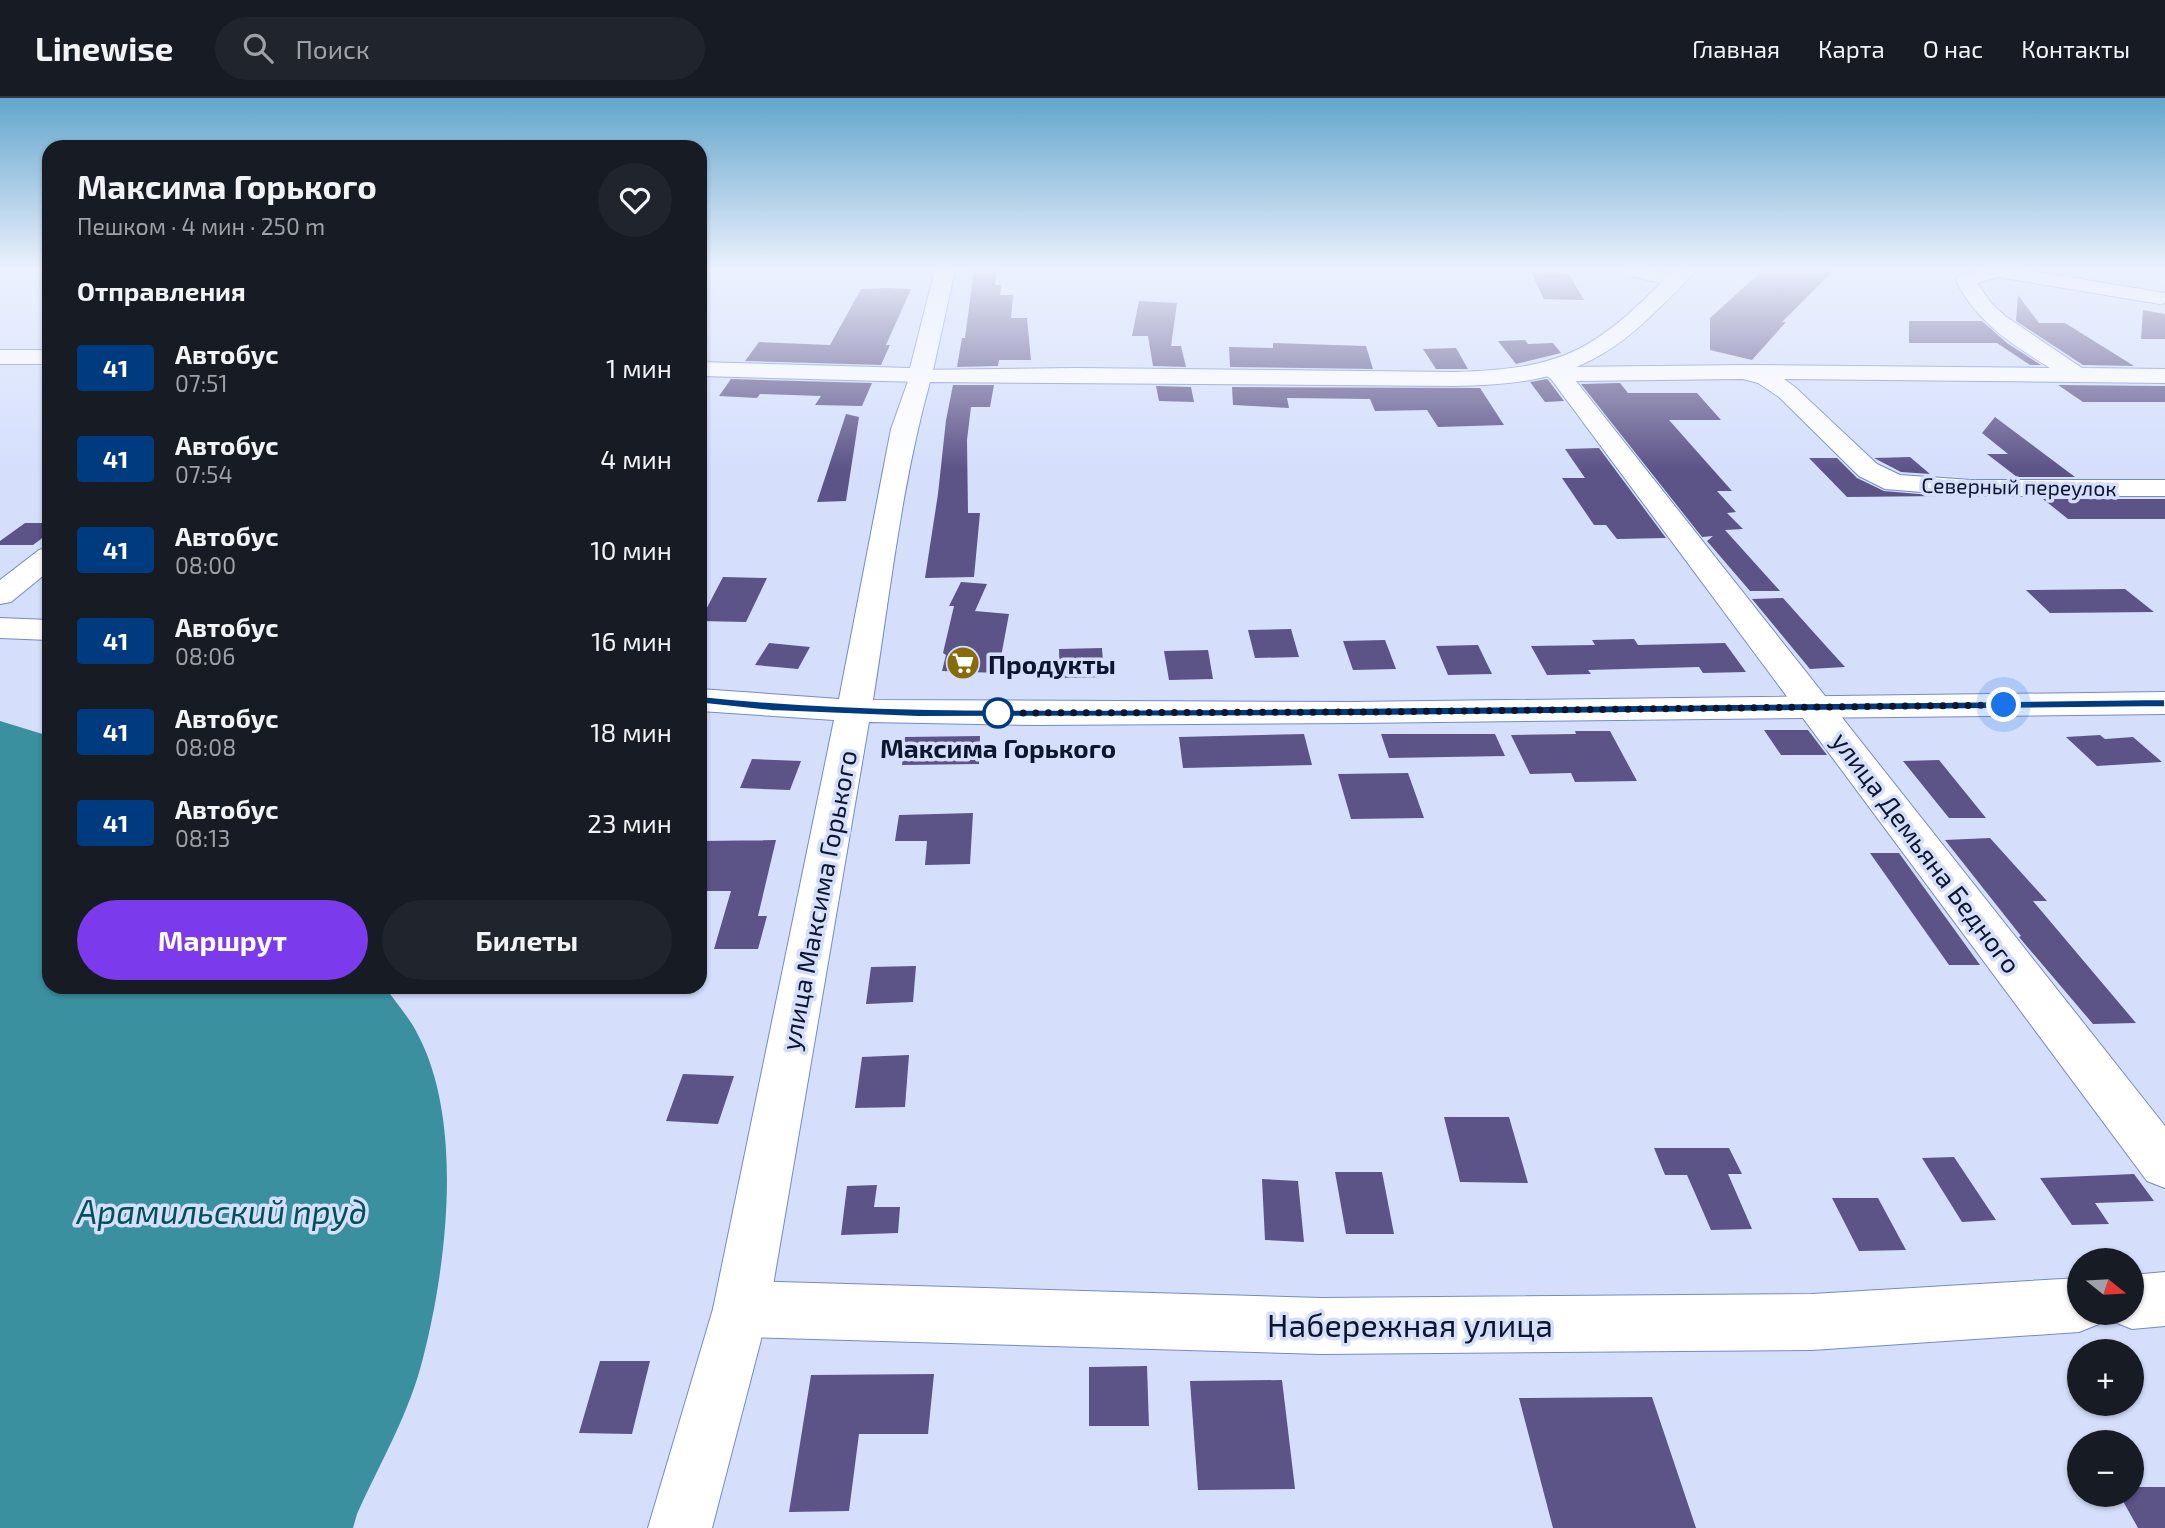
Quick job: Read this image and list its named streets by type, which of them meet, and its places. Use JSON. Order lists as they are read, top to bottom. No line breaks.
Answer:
{"streets":{"street":["Северный переулок","улица Демьяна Бедного","улица Максима Горького","Набережная улица"]},"crossings":[["улица Максима Горького","Набережная улица"]],"water":["Арамильский пруд"],"places":{"supermarket":["Продукты"],"other":["Максима Горького"]},"lines":["bus line 41"],"north":"right","page":{"header":"Linewise","search":"Поиск","nav":["Главная","Карта","О нас","Контакты"],"heading":[["Максима Горького","Пешком · 4 мин · 250 m"],"Отправления"],"list":[{"mark":"41","name":"Автобус","note":"07:51","value":"1 мин"},{"mark":"41","name":"Автобус","note":"07:54","value":"4 мин"},{"mark":"41","name":"Автобус","note":"08:00","value":"10 мин"},{"mark":"41","name":"Автобус","note":"08:06","value":"16 мин"},{"mark":"41","name":"Автобус","note":"08:08","value":"18 мин"},{"mark":"41","name":"Автобус","note":"08:13","value":"23 мин"}],"buttons":["Маршрут","Билеты"],"map_buttons":["+","−"]}}
